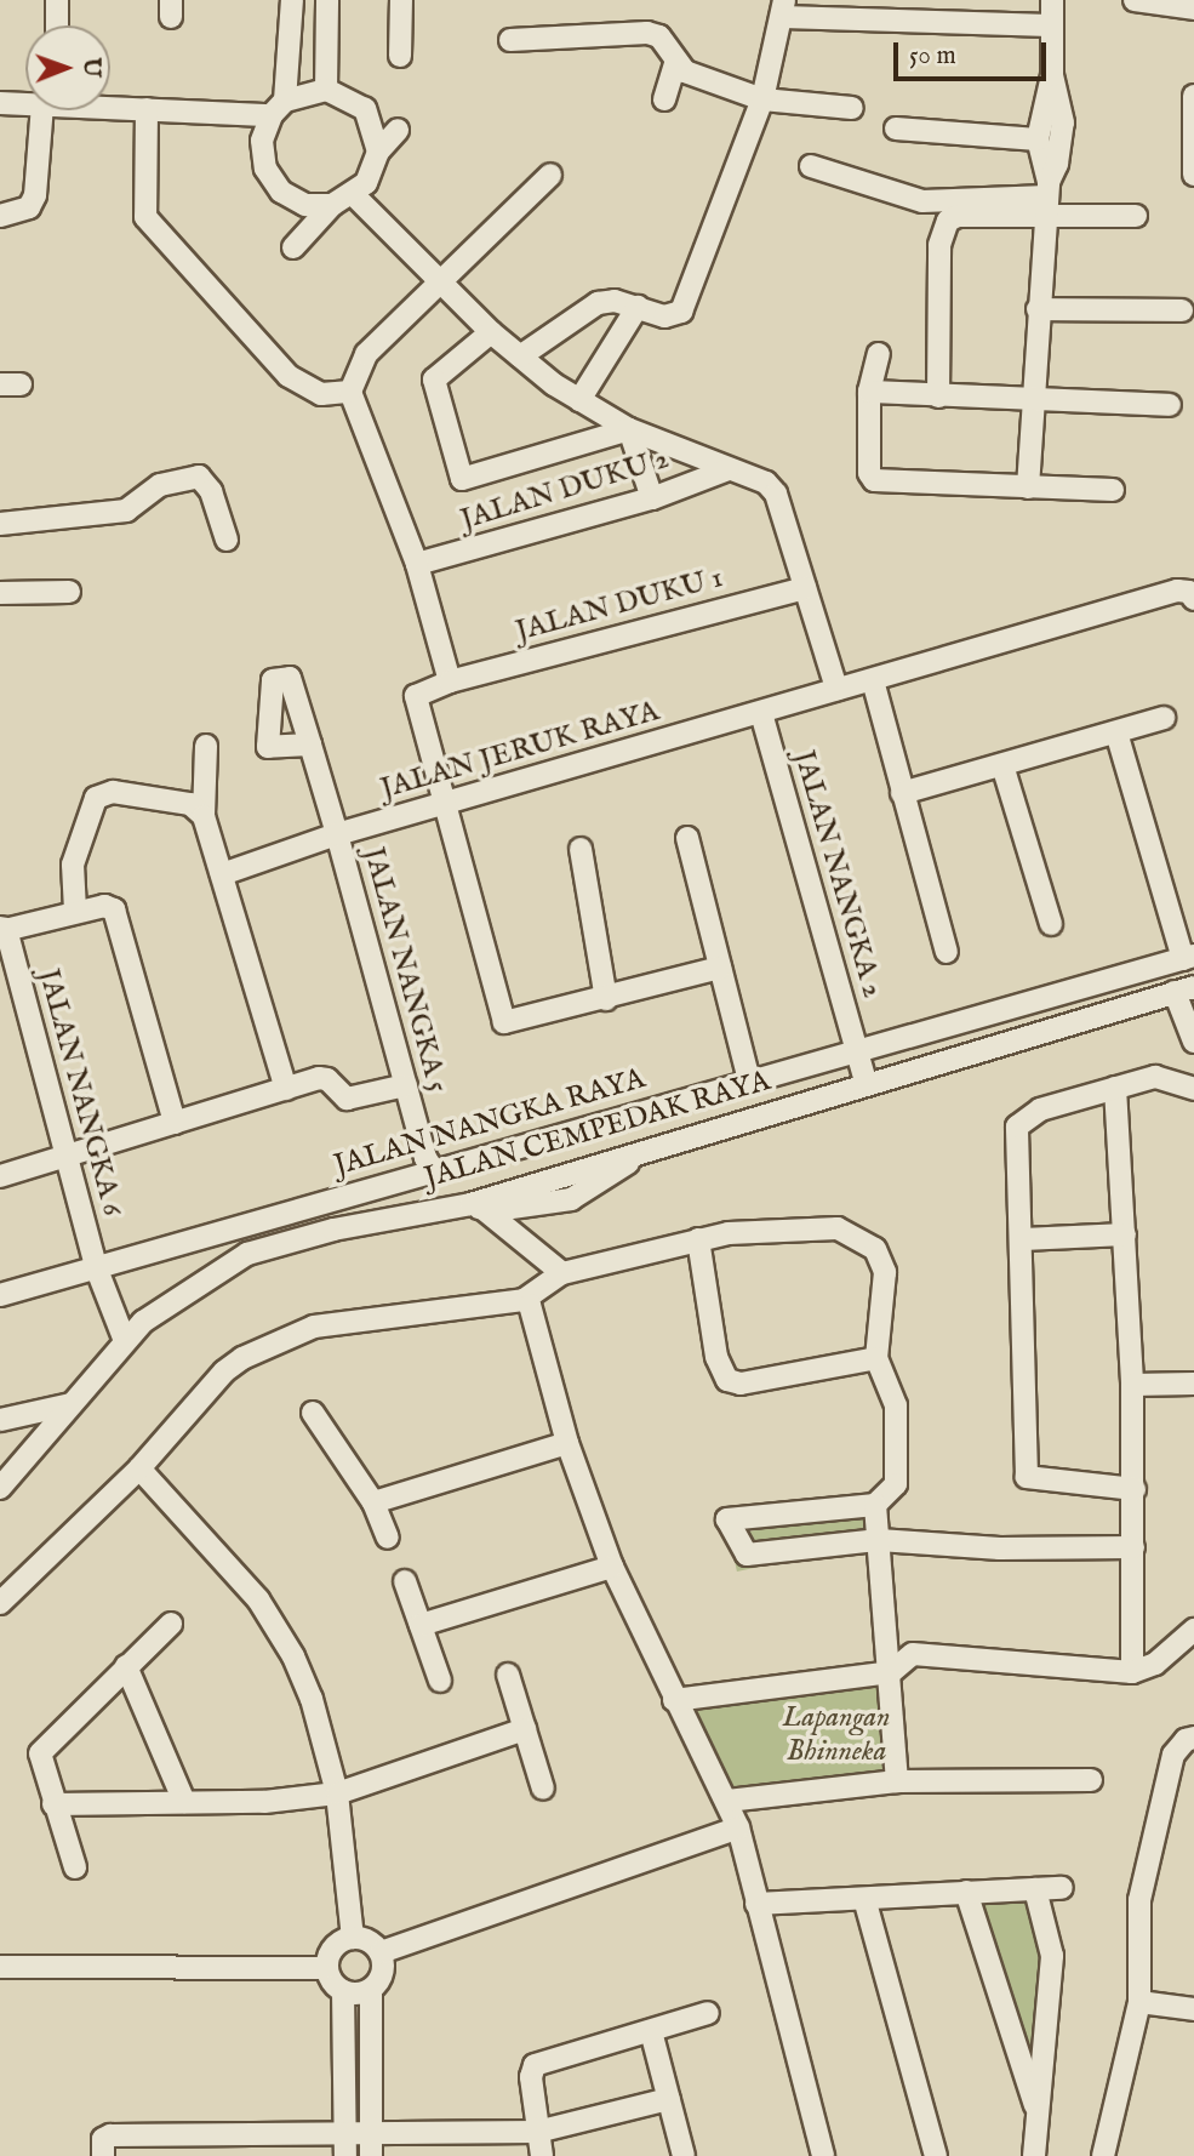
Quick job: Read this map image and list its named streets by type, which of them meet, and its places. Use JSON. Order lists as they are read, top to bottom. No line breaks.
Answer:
{"streets":{"street":["JALAN DUKU 2","JALAN DUKU 1","JALAN JERUK RAYA","JALAN NANGKA 2","JALAN NANGKA 5","JALAN NANGKA 6","JALAN NANGKA RAYA","JALAN CEMPEDAK RAYA"]},"crossings":[["JALAN DUKU 1","JALAN JERUK RAYA"],["JALAN JERUK RAYA","JALAN NANGKA 2"],["JALAN JERUK RAYA","JALAN NANGKA 5"],["JALAN NANGKA 2","JALAN NANGKA RAYA"],["JALAN NANGKA 2","JALAN CEMPEDAK RAYA"],["JALAN NANGKA 5","JALAN NANGKA RAYA"],["JALAN NANGKA 6","JALAN NANGKA RAYA"],["JALAN NANGKA 6","JALAN CEMPEDAK RAYA"]],"parks":["Lapangan Bhinneka"],"scale_bar":"50 m","north":"right"}
